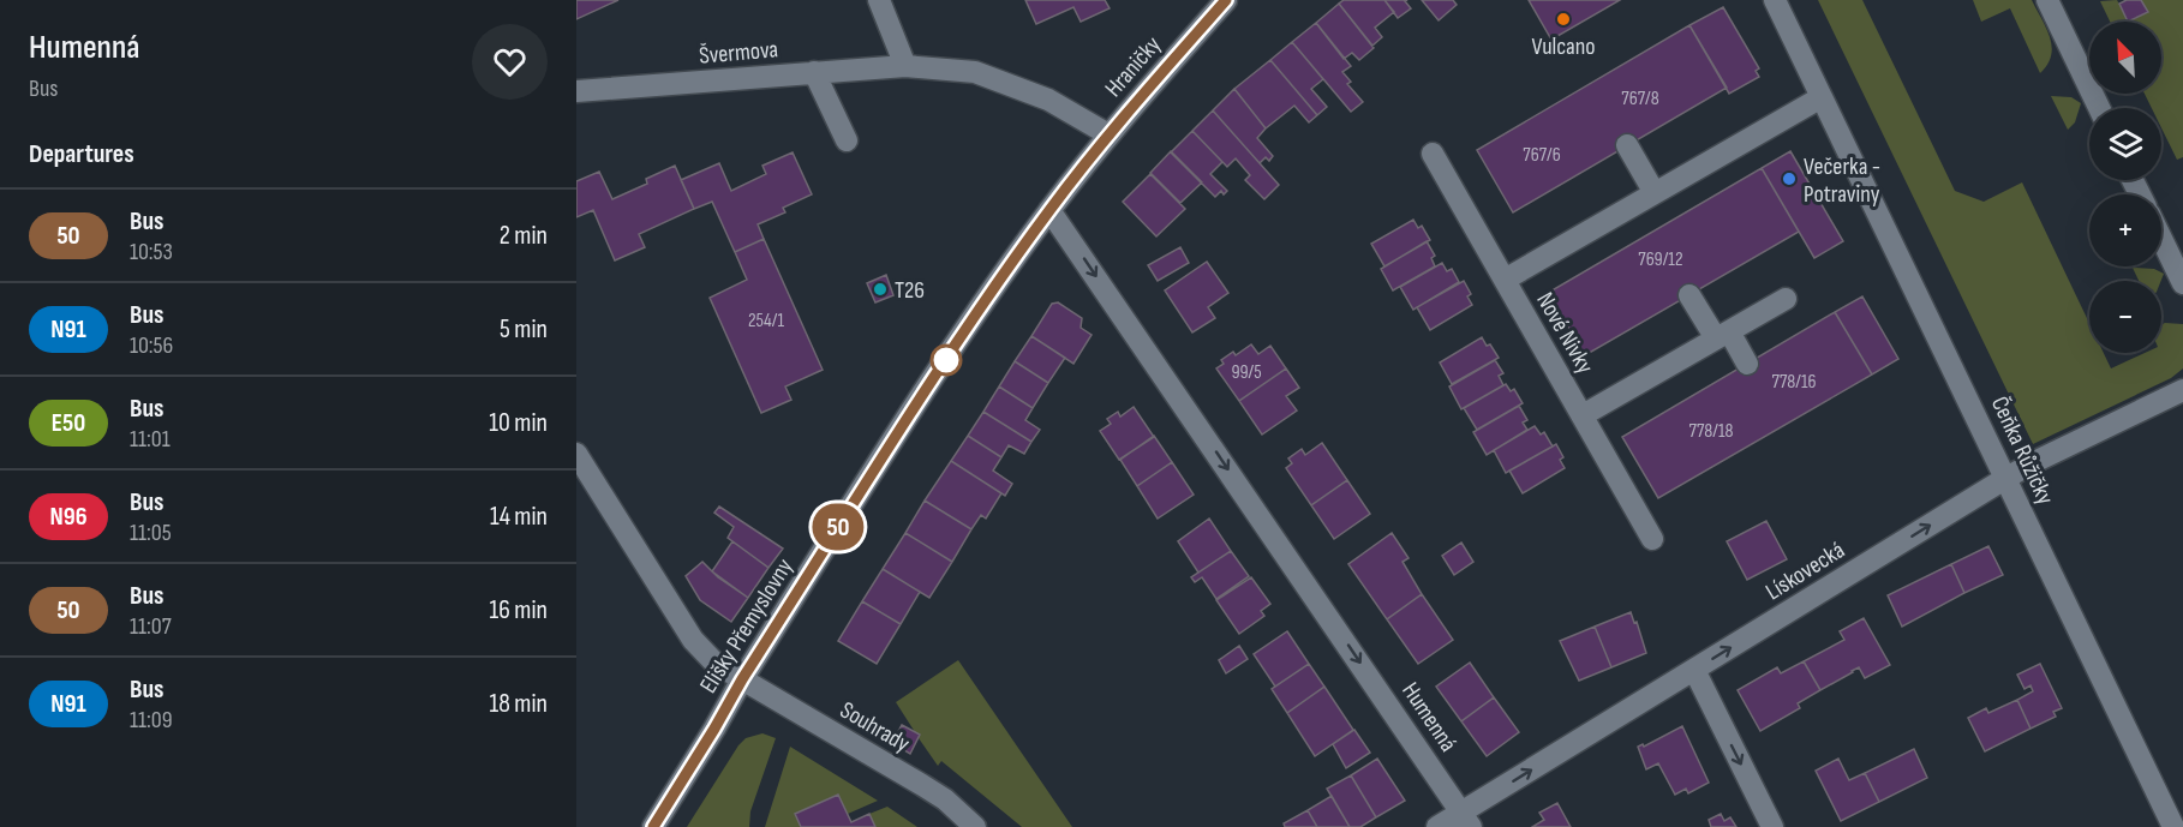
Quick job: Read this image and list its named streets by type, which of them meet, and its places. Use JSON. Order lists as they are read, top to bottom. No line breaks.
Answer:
{"streets":{"street":["Švermova","Hraničky","Nové Nivky","Čeňka Růžičky","Lískovecká","Elišky Přemyslovny","Humenná","Souhrady"]},"crossings":[["Švermova","Hraničky"],["Švermova","Elišky Přemyslovny"],["Hraničky","Elišky Přemyslovny"],["Čeňka Růžičky","Lískovecká"],["Lískovecká","Humenná"],["Elišky Přemyslovny","Humenná"],["Elišky Přemyslovny","Souhrady"]],"one_way":["Lískovecká","Humenná"],"places":["Vulcano","Večerka - Potraviny","T26"],"lines":["bus line 50"],"house_numbers":["767/8","767/6","769/12","254/1","99/5","778/16","778/18"],"north":"top left","page":{"heading":[["Humenná","Bus"],"Departures"],"on_map":"50","map_buttons":["+","−"],"list":[{"mark":"50","name":"Bus","note":"10:53","value":"2 min"},{"mark":"N91","name":"Bus","note":"10:56","value":"5 min"},{"mark":"E50","name":"Bus","note":"11:01","value":"10 min"},{"mark":"N96","name":"Bus","note":"11:05","value":"14 min"},{"mark":"50","name":"Bus","note":"11:07","value":"16 min"},{"mark":"N91","name":"Bus","note":"11:09","value":"18 min"}]}}
